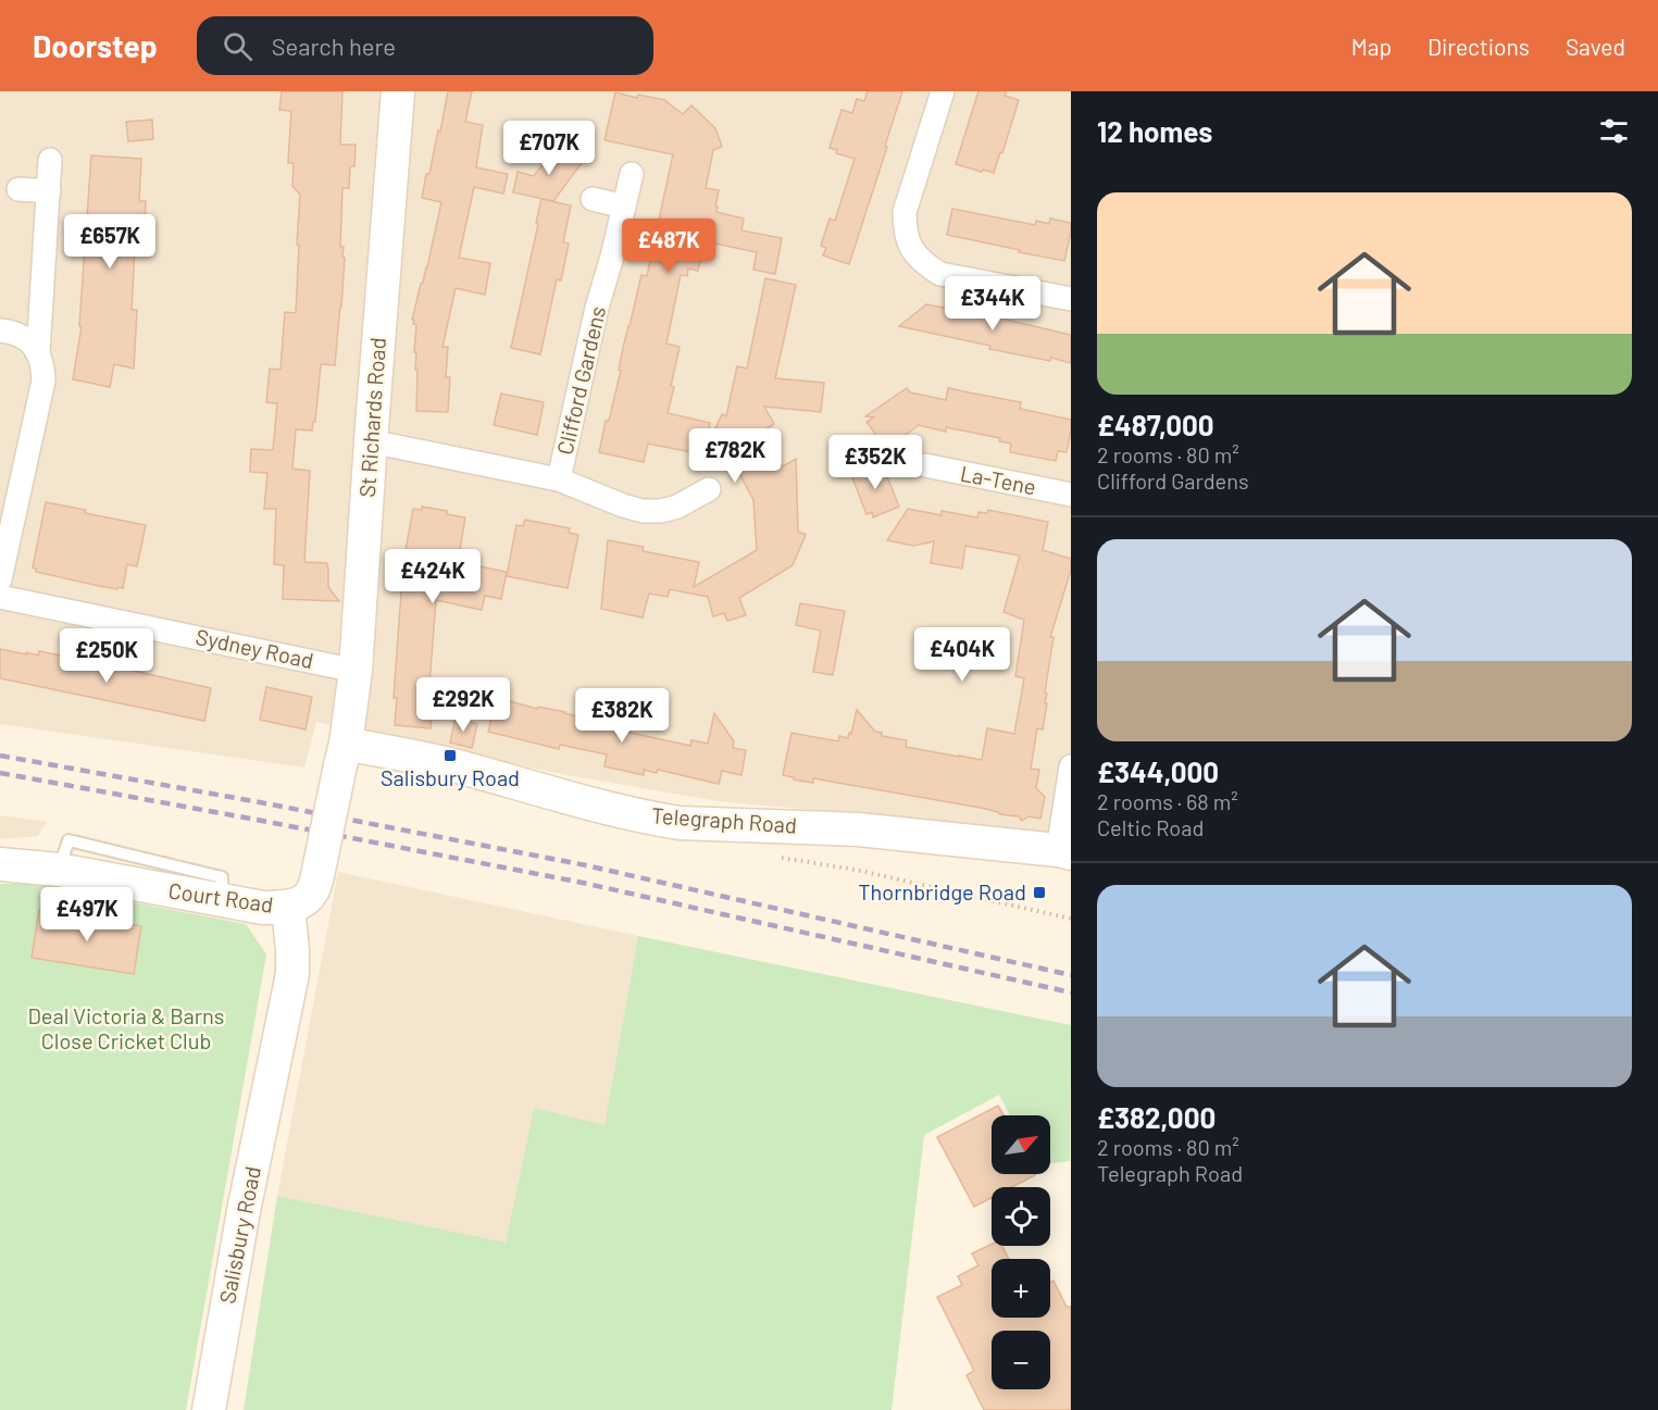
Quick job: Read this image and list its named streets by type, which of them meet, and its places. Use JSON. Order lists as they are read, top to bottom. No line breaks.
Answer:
{"streets":{"street":["Clifford Gardens","St Richards Road","La-Tene","Sydney Road","Telegraph Road","Court Road","Salisbury Road"]},"crossings":[["Clifford Gardens","St Richards Road"],["St Richards Road","Sydney Road"],["St Richards Road","Telegraph Road"],["St Richards Road","Court Road"],["St Richards Road","Salisbury Road"],["Court Road","Salisbury Road"]],"parks":["Deal Victoria & Barns Close Cricket Club"],"places":{"transit":["Salisbury Road","Thornbridge Road"]},"north":"top right","page":{"header":"Doorstep","search":"Search here","nav":["Map","Directions","Saved"],"heading":"12 homes","price":["£707K","£657K","£487K","£344K","£782K","£352K","£424K","£404K","£250K","£292K","£382K","£497K"],"list":[{"name":"£487,000","note":"2 rooms · 80 m² · Clifford Gardens"},{"name":"£344,000","note":"2 rooms · 68 m² · Celtic Road"},{"name":"£382,000","note":"2 rooms · 80 m² · Telegraph Road"}],"map_buttons":["+","−"]}}
